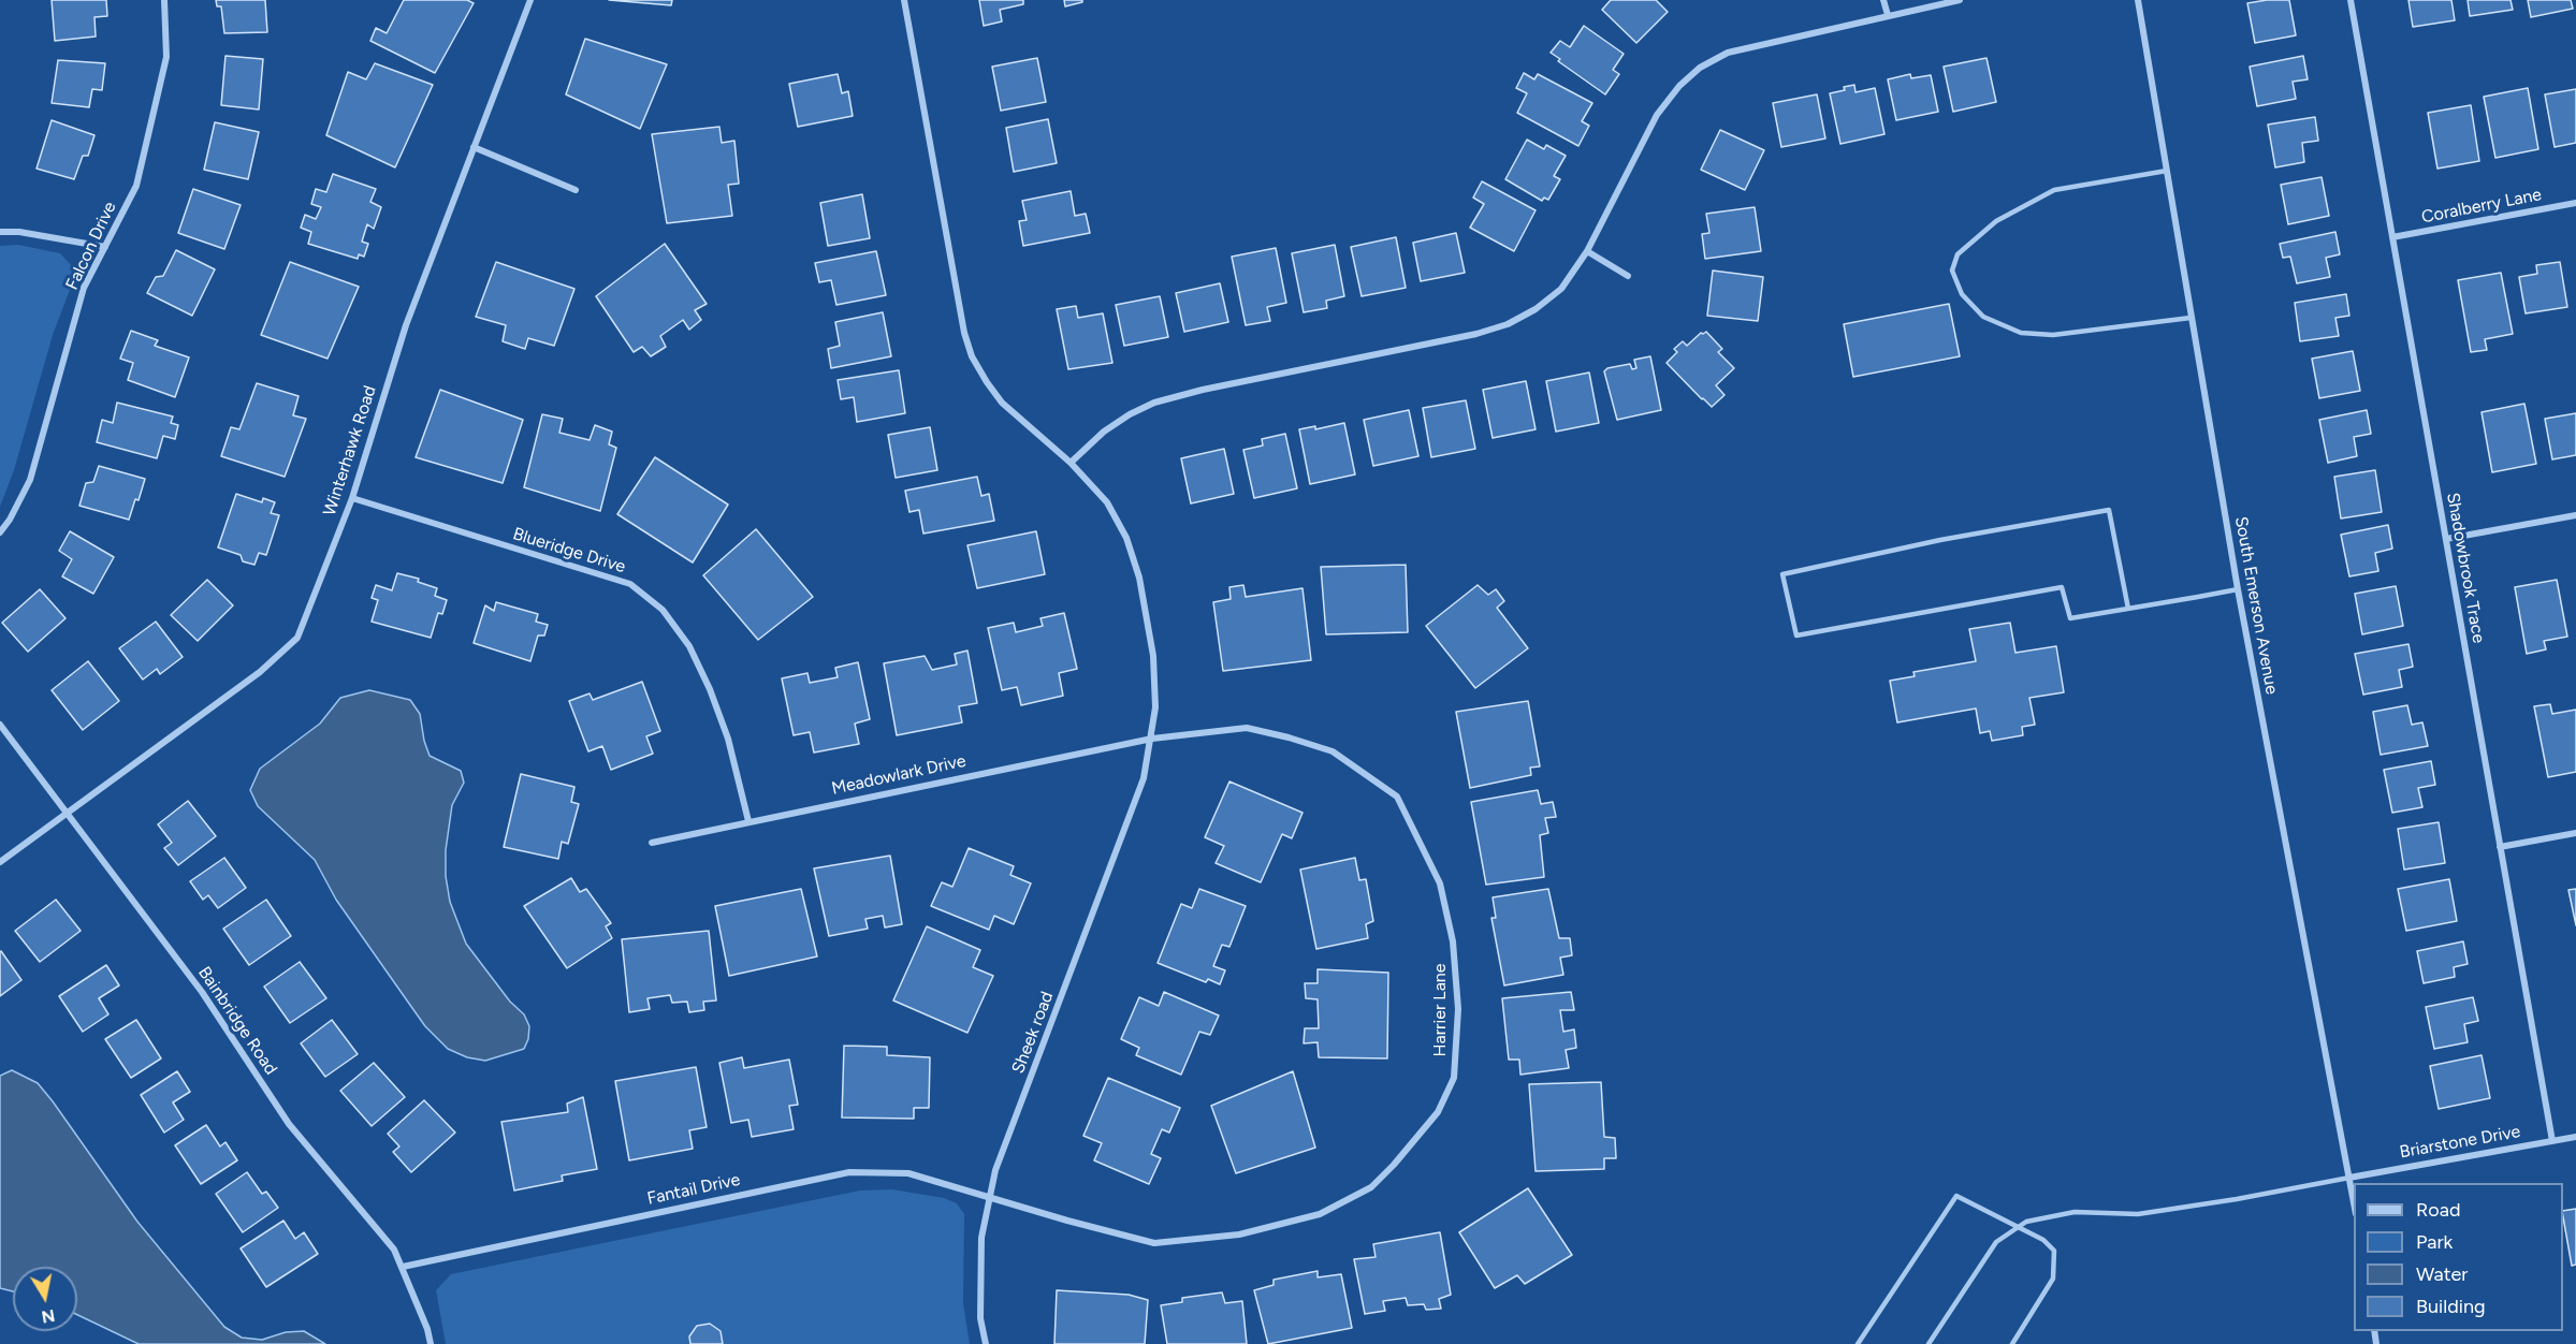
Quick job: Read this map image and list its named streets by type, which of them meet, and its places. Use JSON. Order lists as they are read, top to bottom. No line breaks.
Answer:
{"streets":{"street":["Coralberry Lane","Falcon Drive","Winterhawk Road","Blueridge Drive","Shadowbrook Trace","South Emerson Avenue","Meadowlark Drive","Harrier Lane","Bainbridge Road","Sheek road","Briarstone Drive","Fantail Drive"]},"crossings":[["Coralberry Lane","Shadowbrook Trace"],["Winterhawk Road","Blueridge Drive"],["Winterhawk Road","Bainbridge Road"],["Blueridge Drive","Meadowlark Drive"],["Shadowbrook Trace","Briarstone Drive"],["South Emerson Avenue","Briarstone Drive"],["Meadowlark Drive","Harrier Lane"],["Meadowlark Drive","Sheek road"],["Harrier Lane","Sheek road"],["Harrier Lane","Fantail Drive"],["Bainbridge Road","Fantail Drive"],["Sheek road","Fantail Drive"]],"legend":["Road","Park","Water","Building"],"north":"bottom"}
